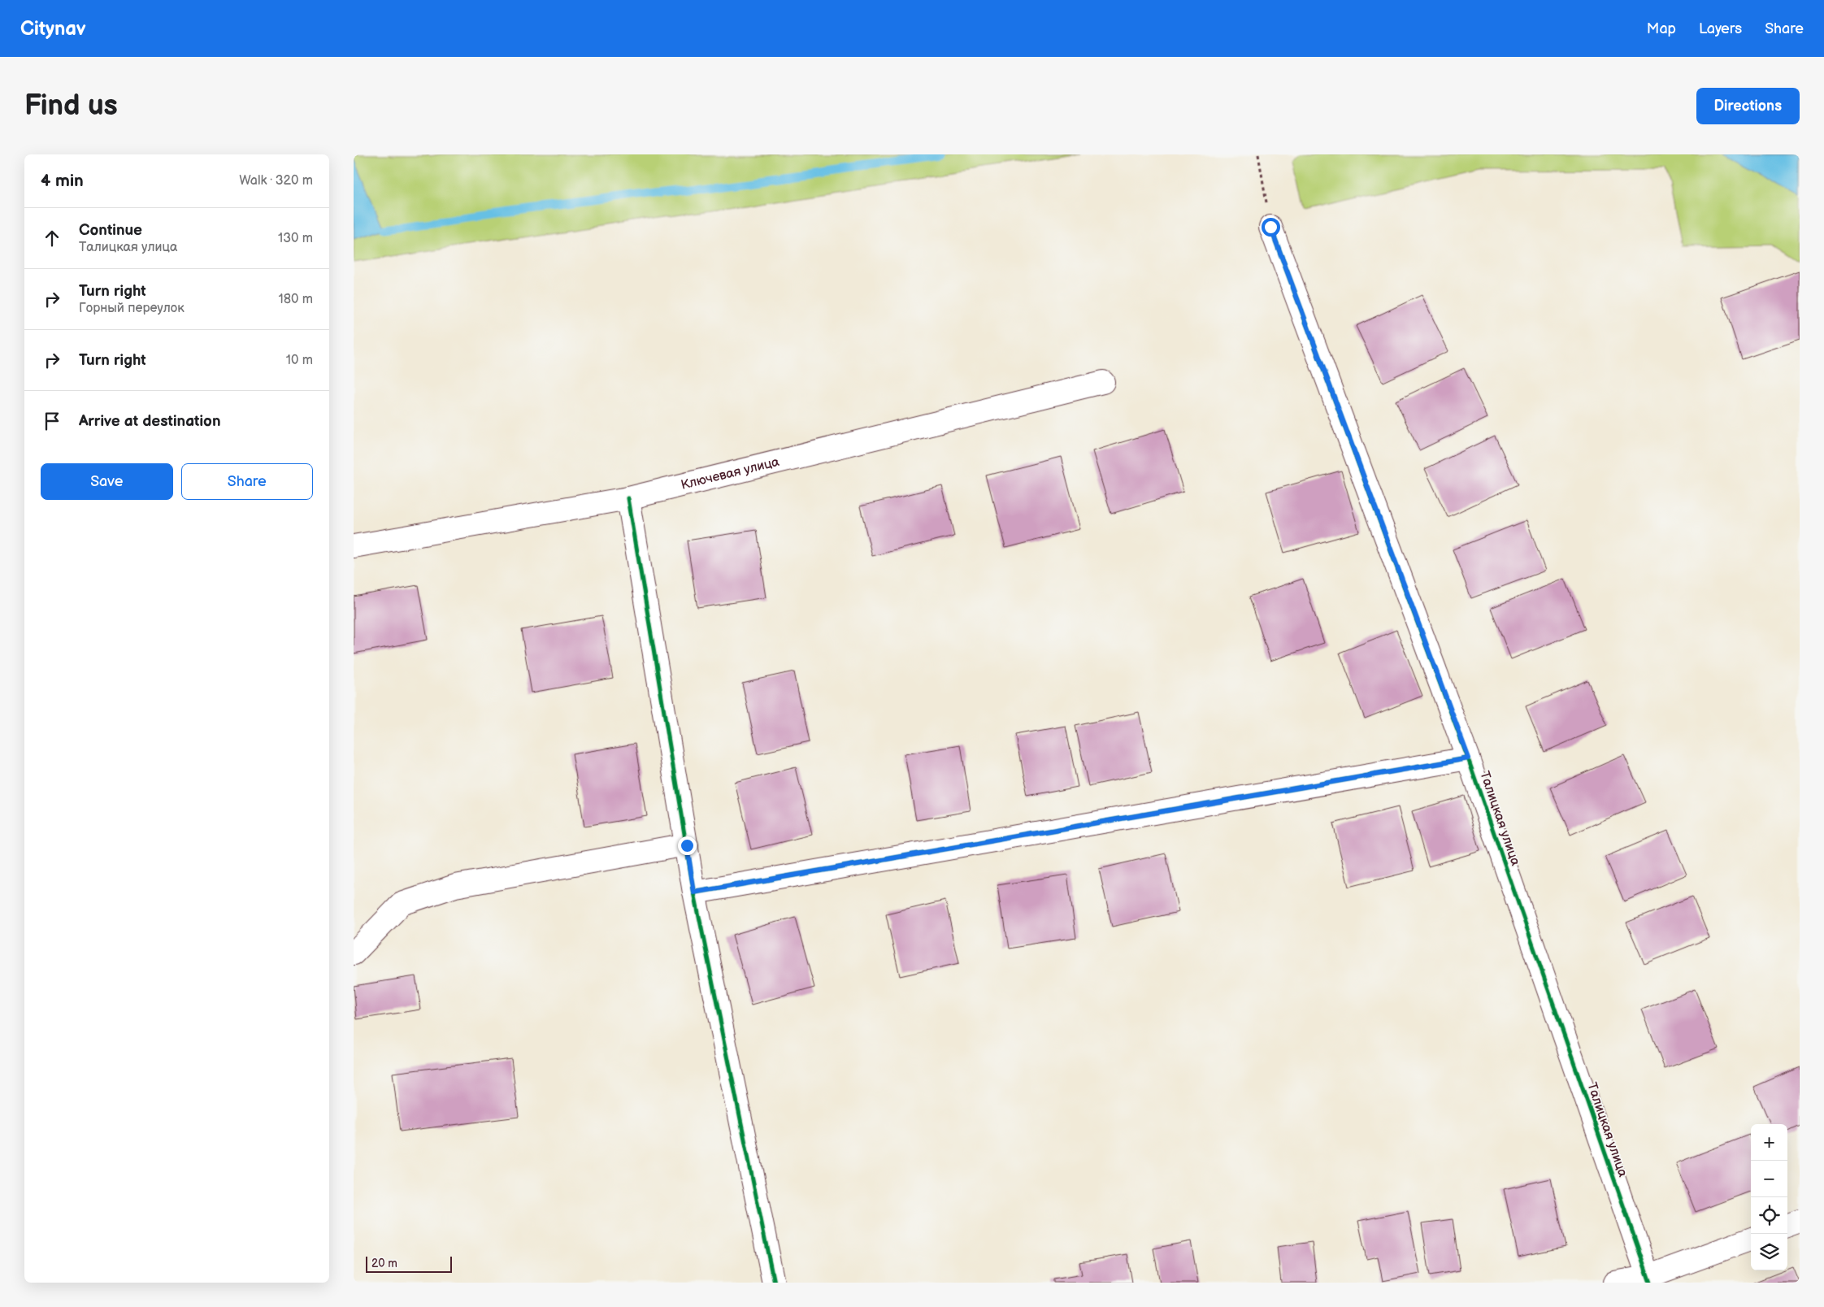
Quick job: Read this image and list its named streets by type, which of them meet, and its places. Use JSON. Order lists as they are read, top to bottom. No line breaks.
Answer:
{"streets":{"street":["Ключевая улица","Талицкая улица"]},"scale_bar":"20 m","page":{"header":"Citynav","nav":["Map","Layers","Share"],"buttons":["Directions",["Save","Share"]],"title":"Find us","heading":["4 min","Walk · 320 m"],"list":[["Continue","Талицкая улица","130 m"],["Turn right","Горный переулок","180 m"],["Turn right","10 m"],"Arrive at destination"],"map_buttons":["+","−"],"scale":"20 m"}}
